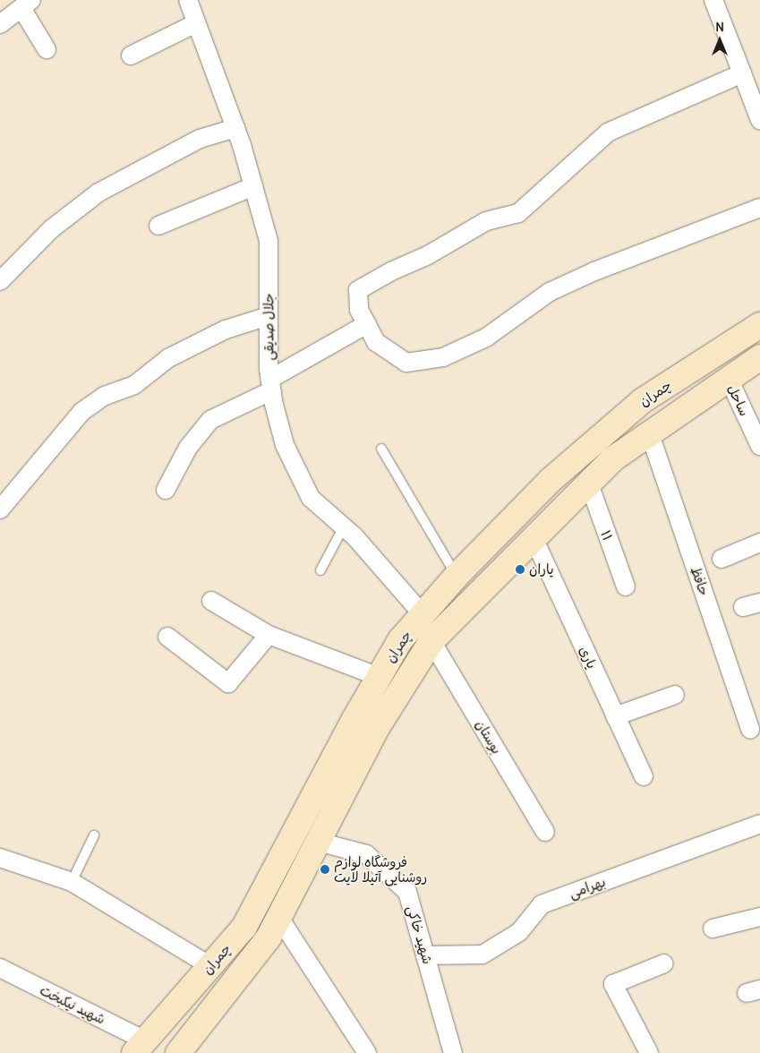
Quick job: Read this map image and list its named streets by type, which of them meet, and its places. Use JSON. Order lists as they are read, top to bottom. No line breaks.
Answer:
{"streets":{"main road":["چمران"],"street":["جلال صدیقی","ساحل","۱۱","حافظ","یاری","بوستان","بهرامی","شهید خاکی","شهید نیکبخت"]},"crossings":[["جلال صدیقی","چمران"],["چمران","ساحل"],["چمران","۱۱"],["چمران","حافظ"],["چمران","یاری"],["چمران","بوستان"],["چمران","شهید خاکی"],["چمران","شهید نیکبخت"],["بهرامی","شهید خاکی"]],"places":["یاران","فروشگاه لوازم روشنایی آتیلا لایت"],"north":"top"}
